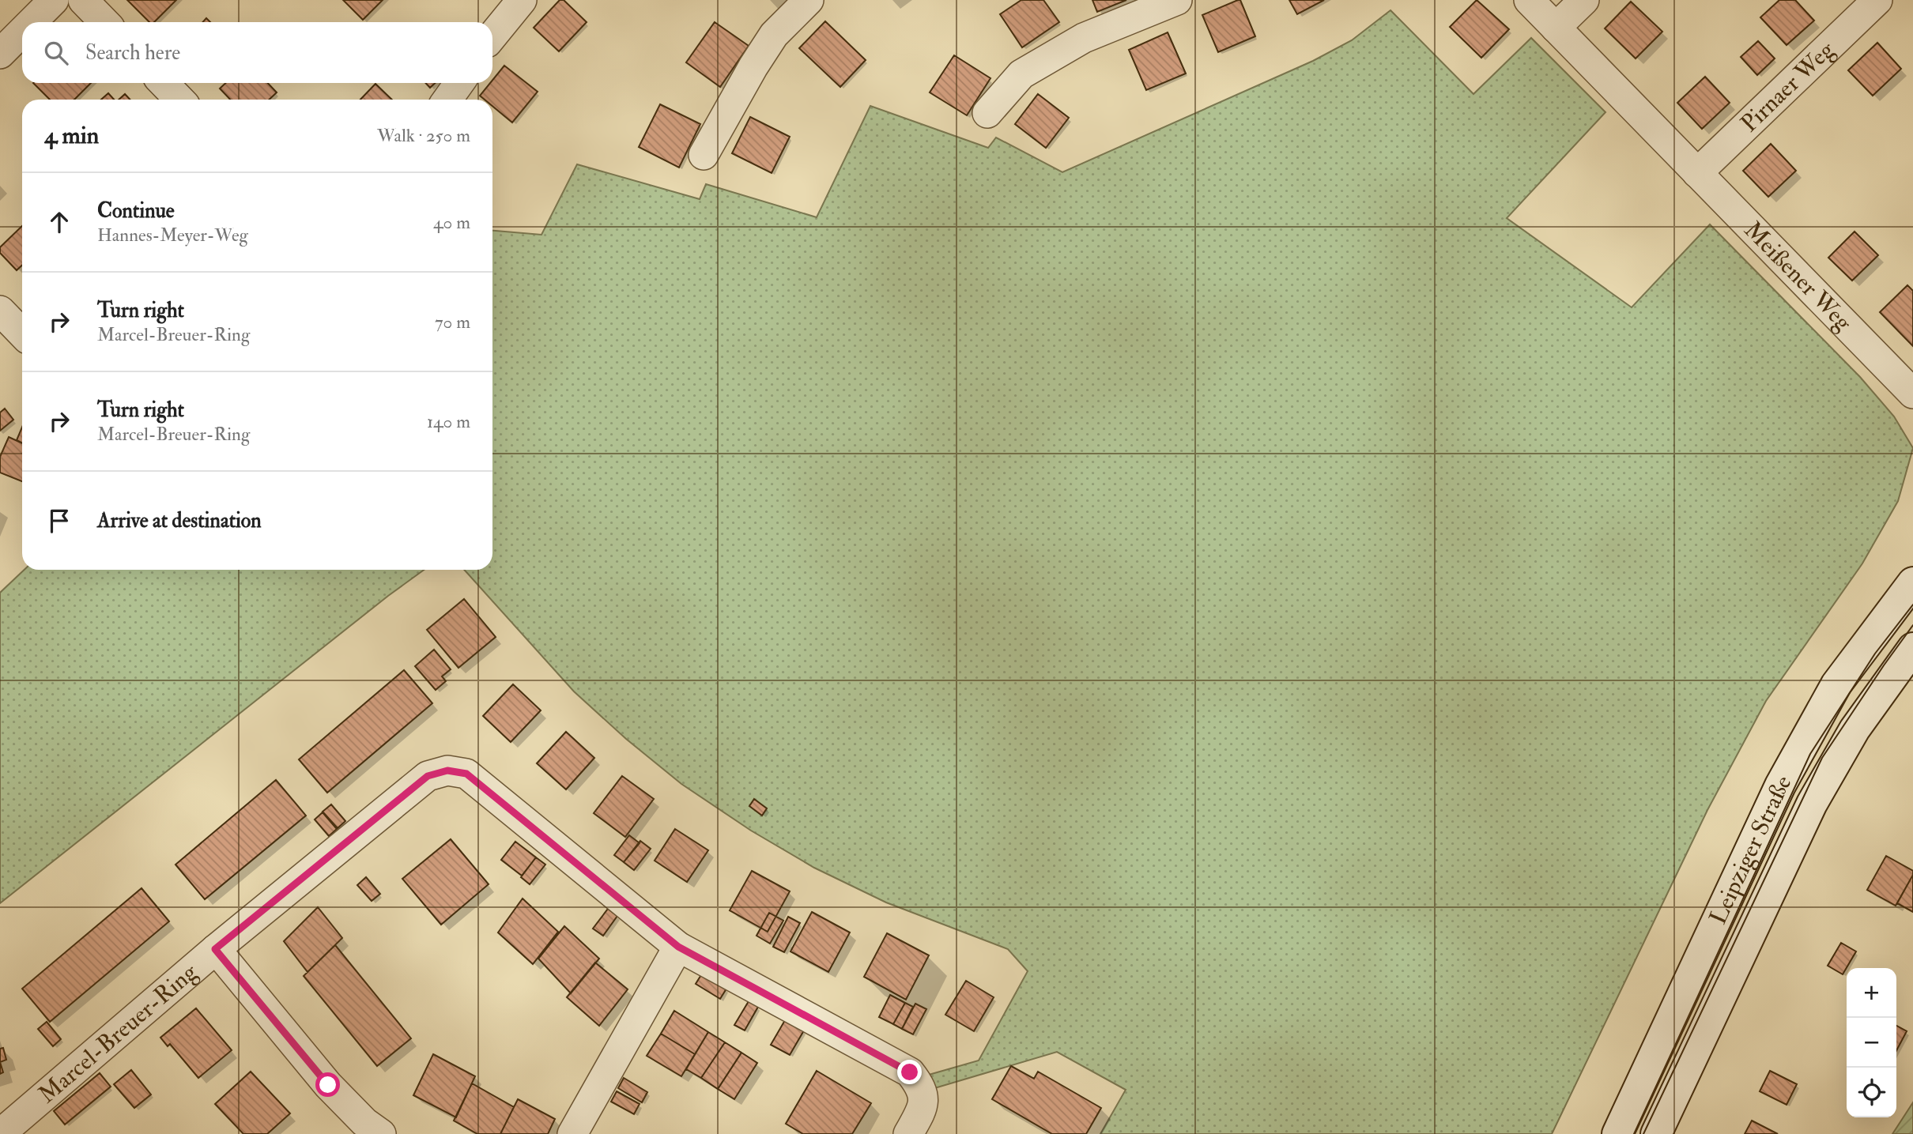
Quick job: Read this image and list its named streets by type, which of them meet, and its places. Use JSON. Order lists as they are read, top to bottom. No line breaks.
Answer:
{"streets":{"main road":["Leipziger Straße"],"street":["Pirnaer Weg","Meißener Weg","Marcel-Breuer-Ring"]},"crossings":[["Pirnaer Weg","Meißener Weg"]],"page":{"search":"Search here","heading":["4 min","Walk · 250 m"],"list":[["Continue","Hannes-Meyer-Weg","40 m"],["Turn right","Marcel-Breuer-Ring","70 m"],["Turn right","Marcel-Breuer-Ring","140 m"],"Arrive at destination"],"map_buttons":["+","−"]}}
